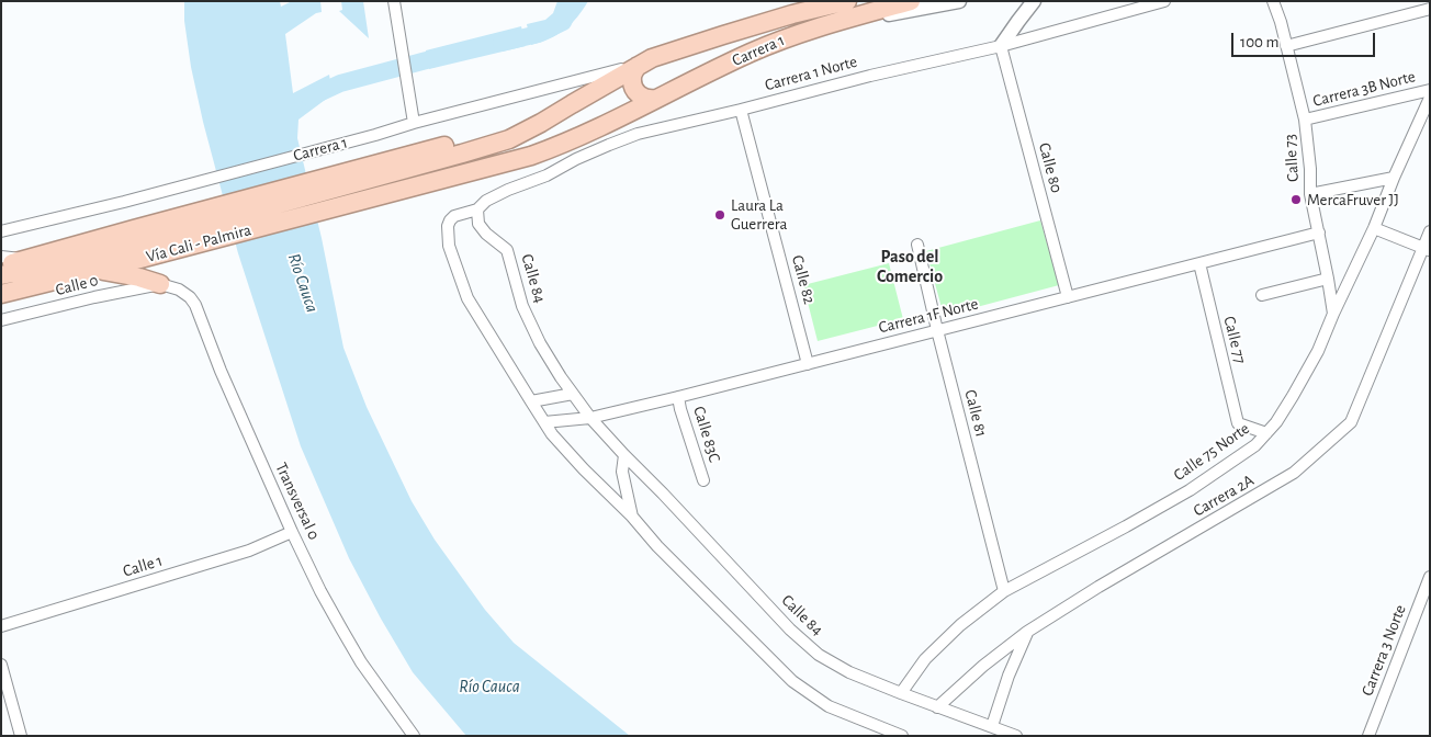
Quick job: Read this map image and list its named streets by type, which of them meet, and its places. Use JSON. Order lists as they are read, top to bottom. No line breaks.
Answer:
{"streets":{"highway":["Carrera 1","Vía Cali - Palmira"],"street":["Carrera 1 Norte","Carrera 3B Norte","Calle 73","Calle 80","Calle 84","Calle 82","Calle 0","Carrera 1F Norte","Calle 77","Calle 81","Calle 83C","Calle 75 Norte","Carrera 2A","Transversal 0","Calle 1","Carrera 3 Norte"]},"crossings":[["Carrera 1","Vía Cali - Palmira"],["Carrera 1 Norte","Calle 80"],["Carrera 1 Norte","Calle 84"],["Carrera 1 Norte","Calle 82"],["Carrera 3B Norte","Calle 73"],["Calle 73","Carrera 1F Norte"],["Calle 73","Calle 75 Norte"],["Calle 80","Carrera 1F Norte"],["Calle 84","Carrera 1F Norte"],["Calle 84","Calle 75 Norte"],["Calle 84","Carrera 2A"],["Calle 82","Carrera 1F Norte"],["Calle 0","Transversal 0"],["Carrera 1F Norte","Calle 77"],["Carrera 1F Norte","Calle 81"],["Carrera 1F Norte","Calle 83C"],["Calle 77","Calle 75 Norte"],["Calle 81","Calle 75 Norte"],["Transversal 0","Calle 1"]],"districts":["Paso del Comercio"],"water":["Río Cauca"],"places":["MercaFruver JJ","Laura La Guerrera"],"scale_bar":"100 m"}
